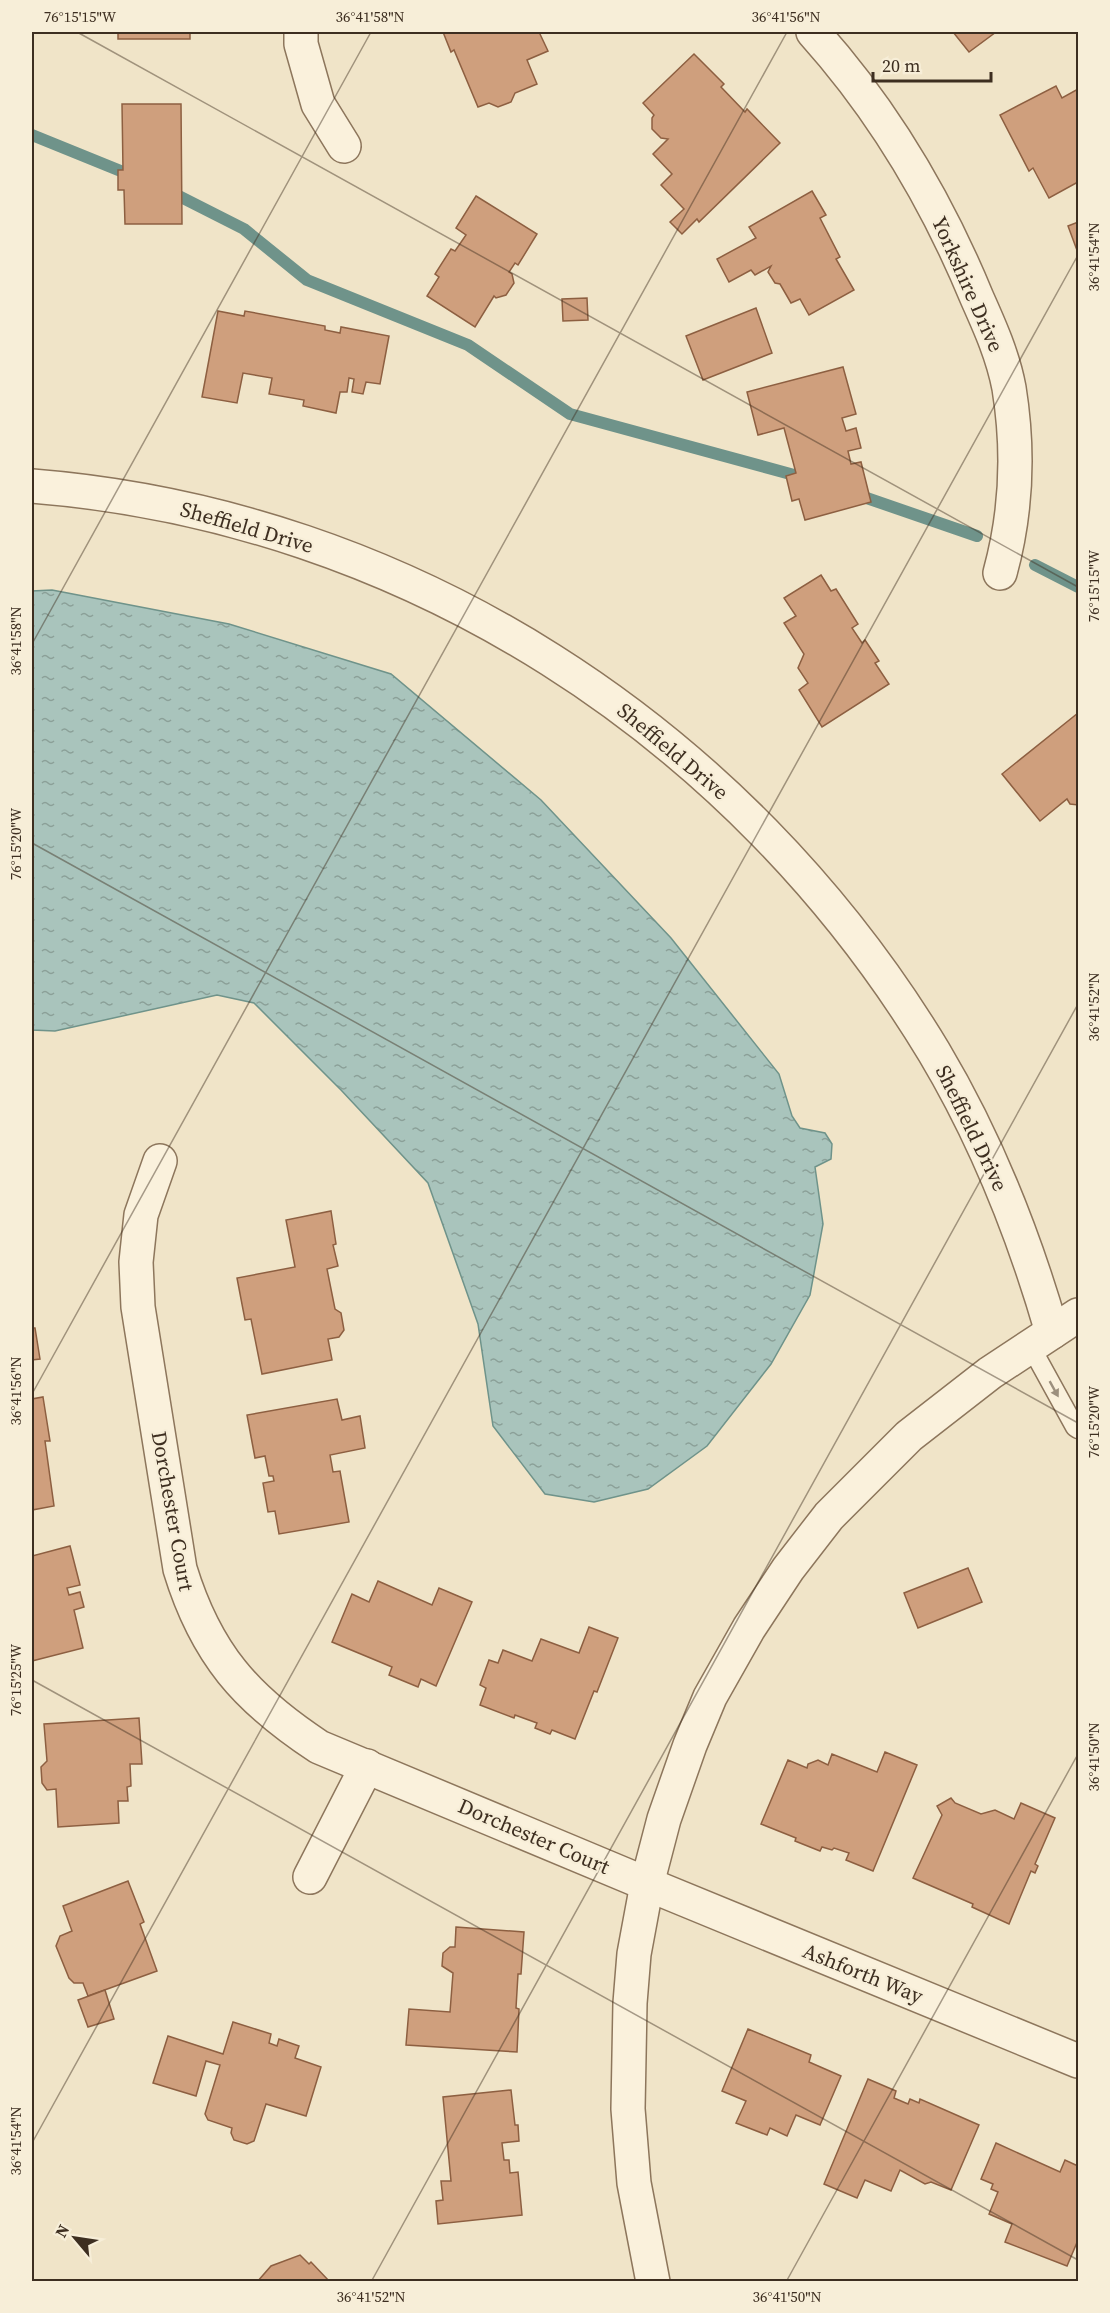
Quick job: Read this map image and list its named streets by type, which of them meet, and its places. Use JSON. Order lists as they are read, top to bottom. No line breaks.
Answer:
{"streets":{"street":["Yorkshire Drive","Sheffield Drive","Dorchester Court","Ashforth Way"]},"crossings":[["Dorchester Court","Ashforth Way"]],"scale_bar":"20 m","north":"top left","coordinates":["76°15'15\"W","36°41'58\"N","36°41'56\"N","36°41'54\"N","76°15'20\"W","36°41'52\"N","76°15'25\"W","36°41'50\"N"]}
